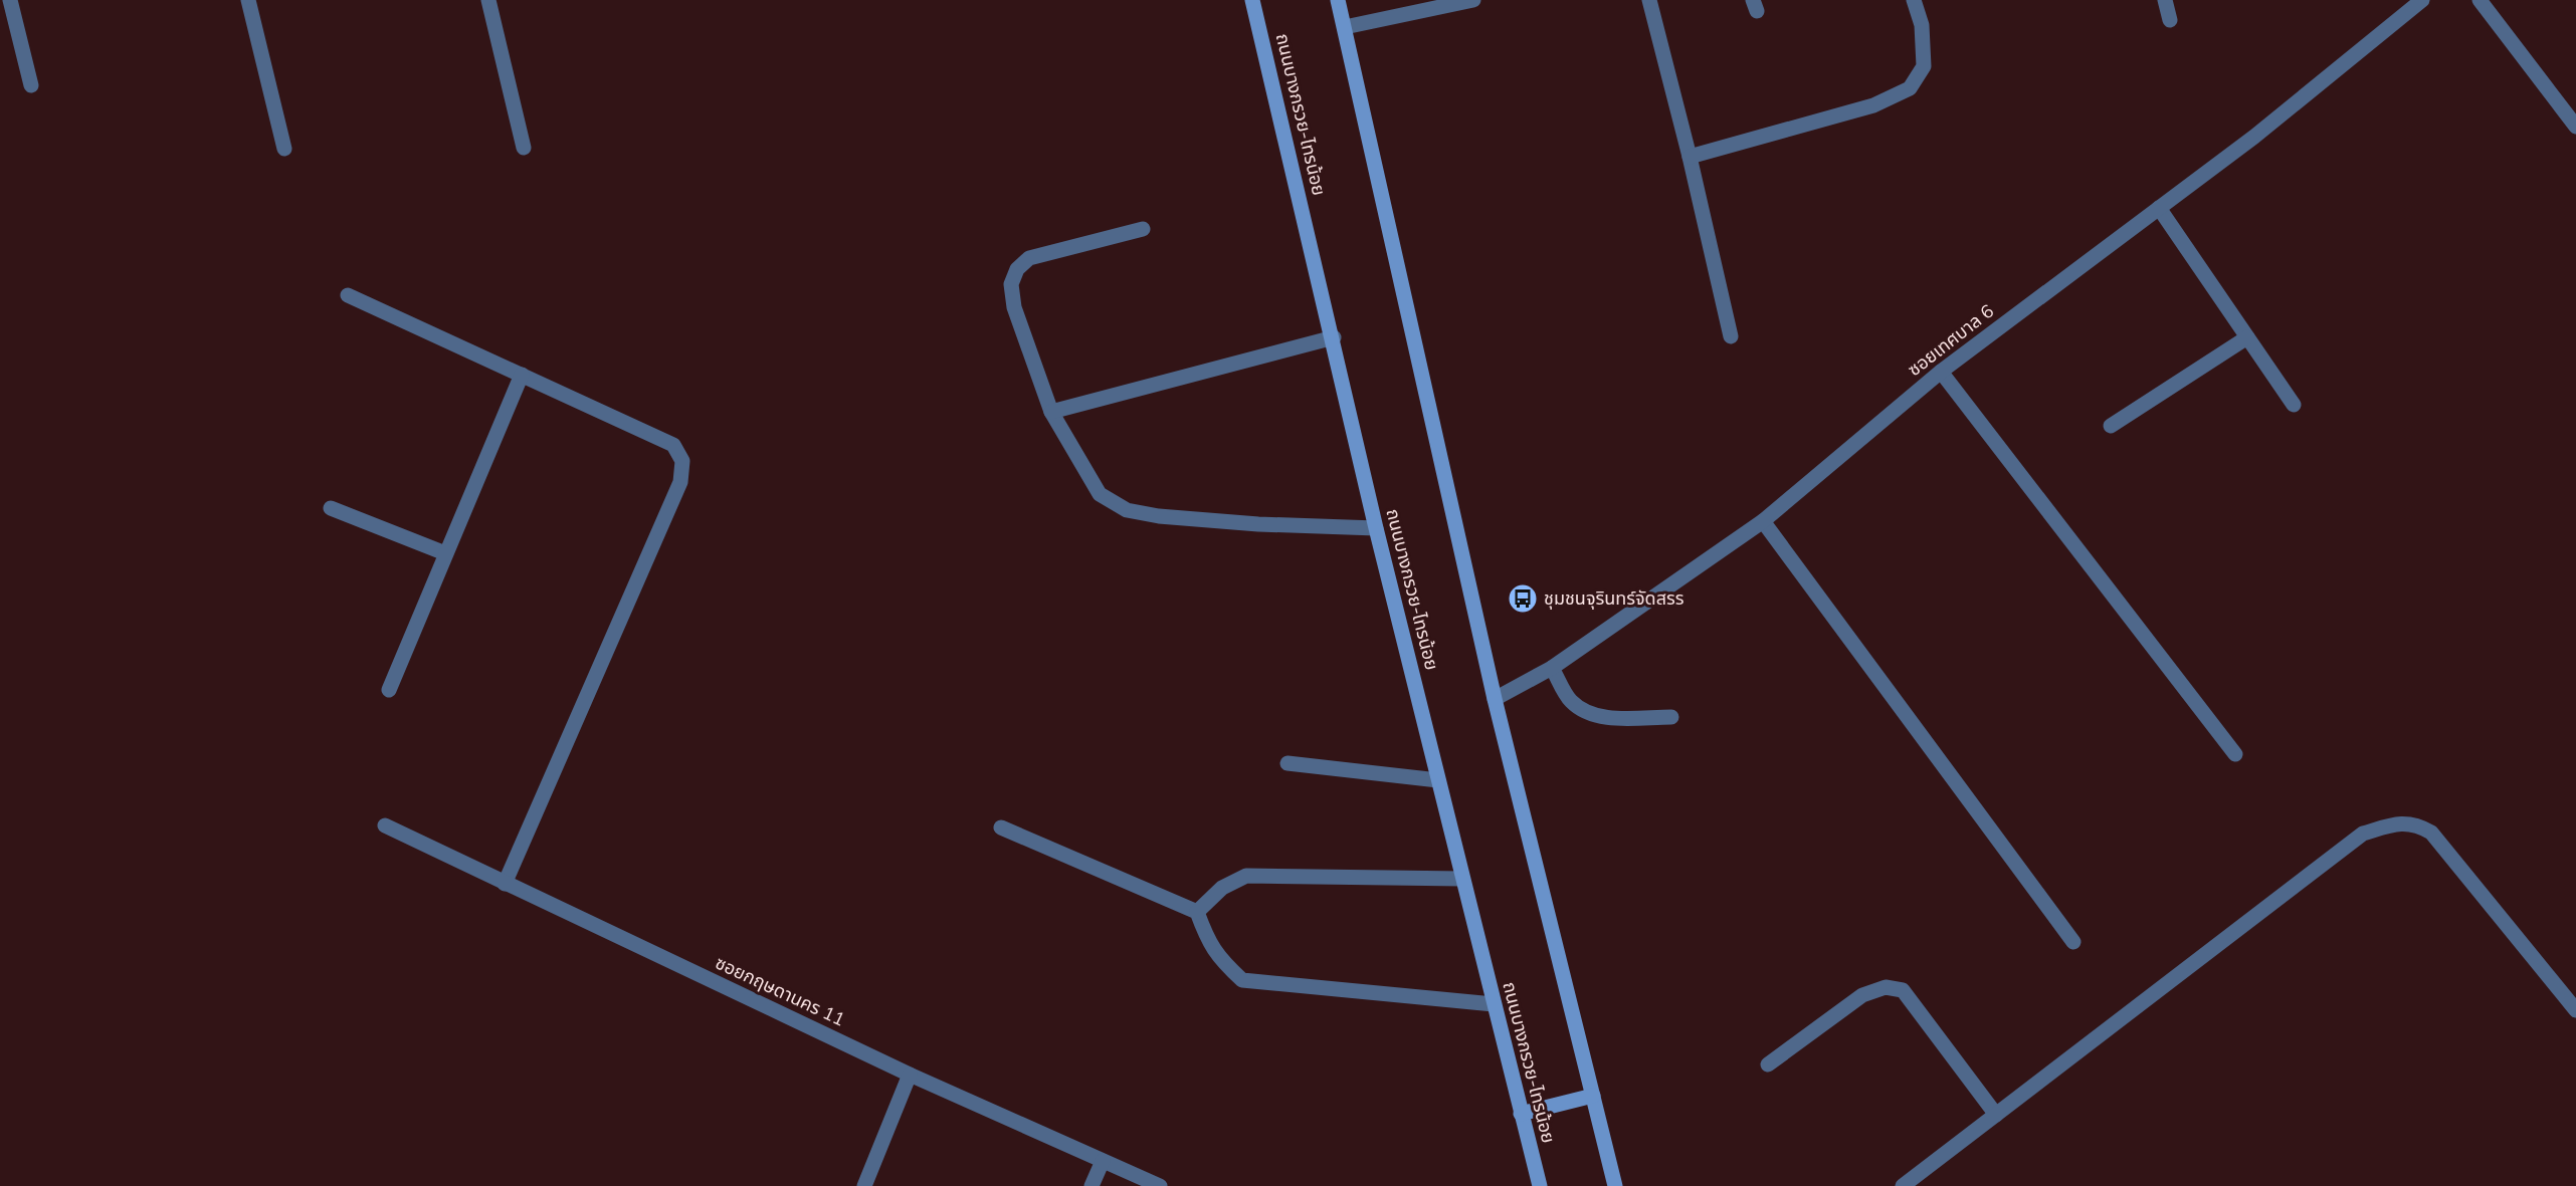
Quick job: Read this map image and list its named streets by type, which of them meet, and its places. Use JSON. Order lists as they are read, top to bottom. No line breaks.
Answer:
{"streets":{"main road":["ถนนบางกรวย-ไทรน้อย"],"street":["ซอยเทศบาล 6","ซอยกฤษดานคร 11"]},"places":{"bus stop":["ชุมชนจุรินทร์จัดสรร"]}}
